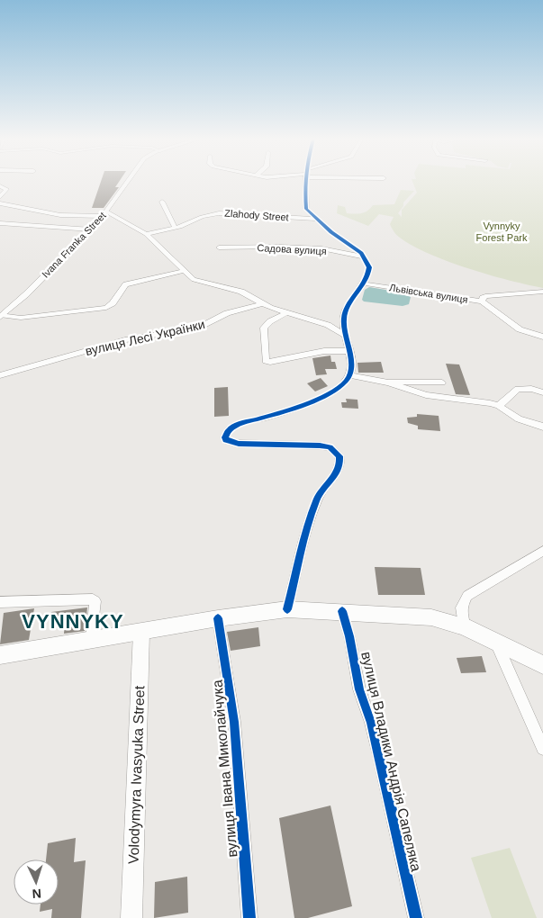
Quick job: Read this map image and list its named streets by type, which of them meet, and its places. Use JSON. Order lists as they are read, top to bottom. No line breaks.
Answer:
{"streets":{"main road":["Volodymyra Ivasyuka Street"],"street":["Zlahody Street","Ivana Franka Street","Садова вулиця","Львівська вулиця","вулиця Лесі Українки","вулиця Владики Андрія Сапеляка","вулиця Івана Миколайчука"]},"districts":["VYNNYKY"],"parks":["Vynnyky Forest Park"],"north":"bottom"}
